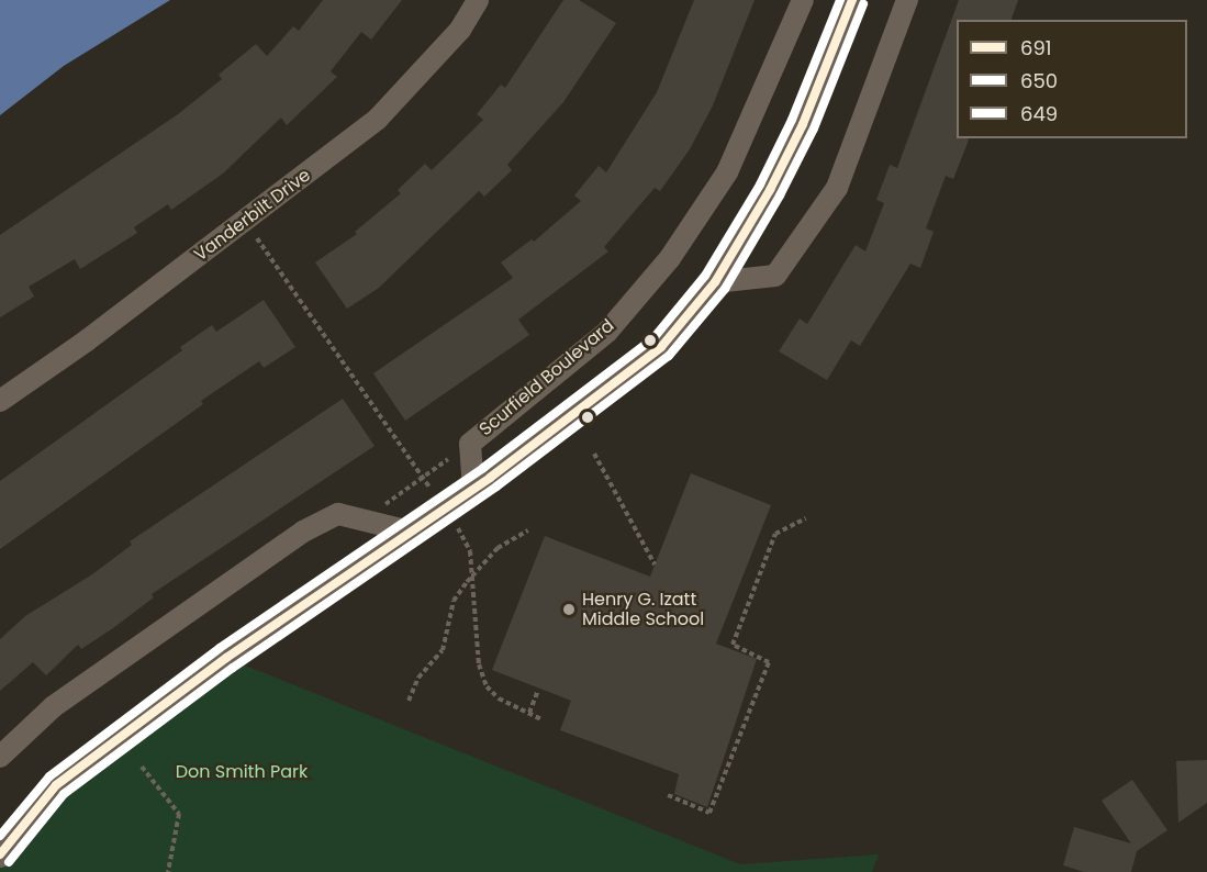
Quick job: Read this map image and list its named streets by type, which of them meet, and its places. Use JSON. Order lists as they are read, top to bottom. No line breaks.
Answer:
{"streets":{"street":["Vanderbilt Drive","Scurfield Boulevard"]},"parks":["Don Smith Park"],"places":["Henry G. Izatt Middle School"],"lines":["transit line 691","transit line 649","transit line 650"],"legend":["691","650","649"]}
